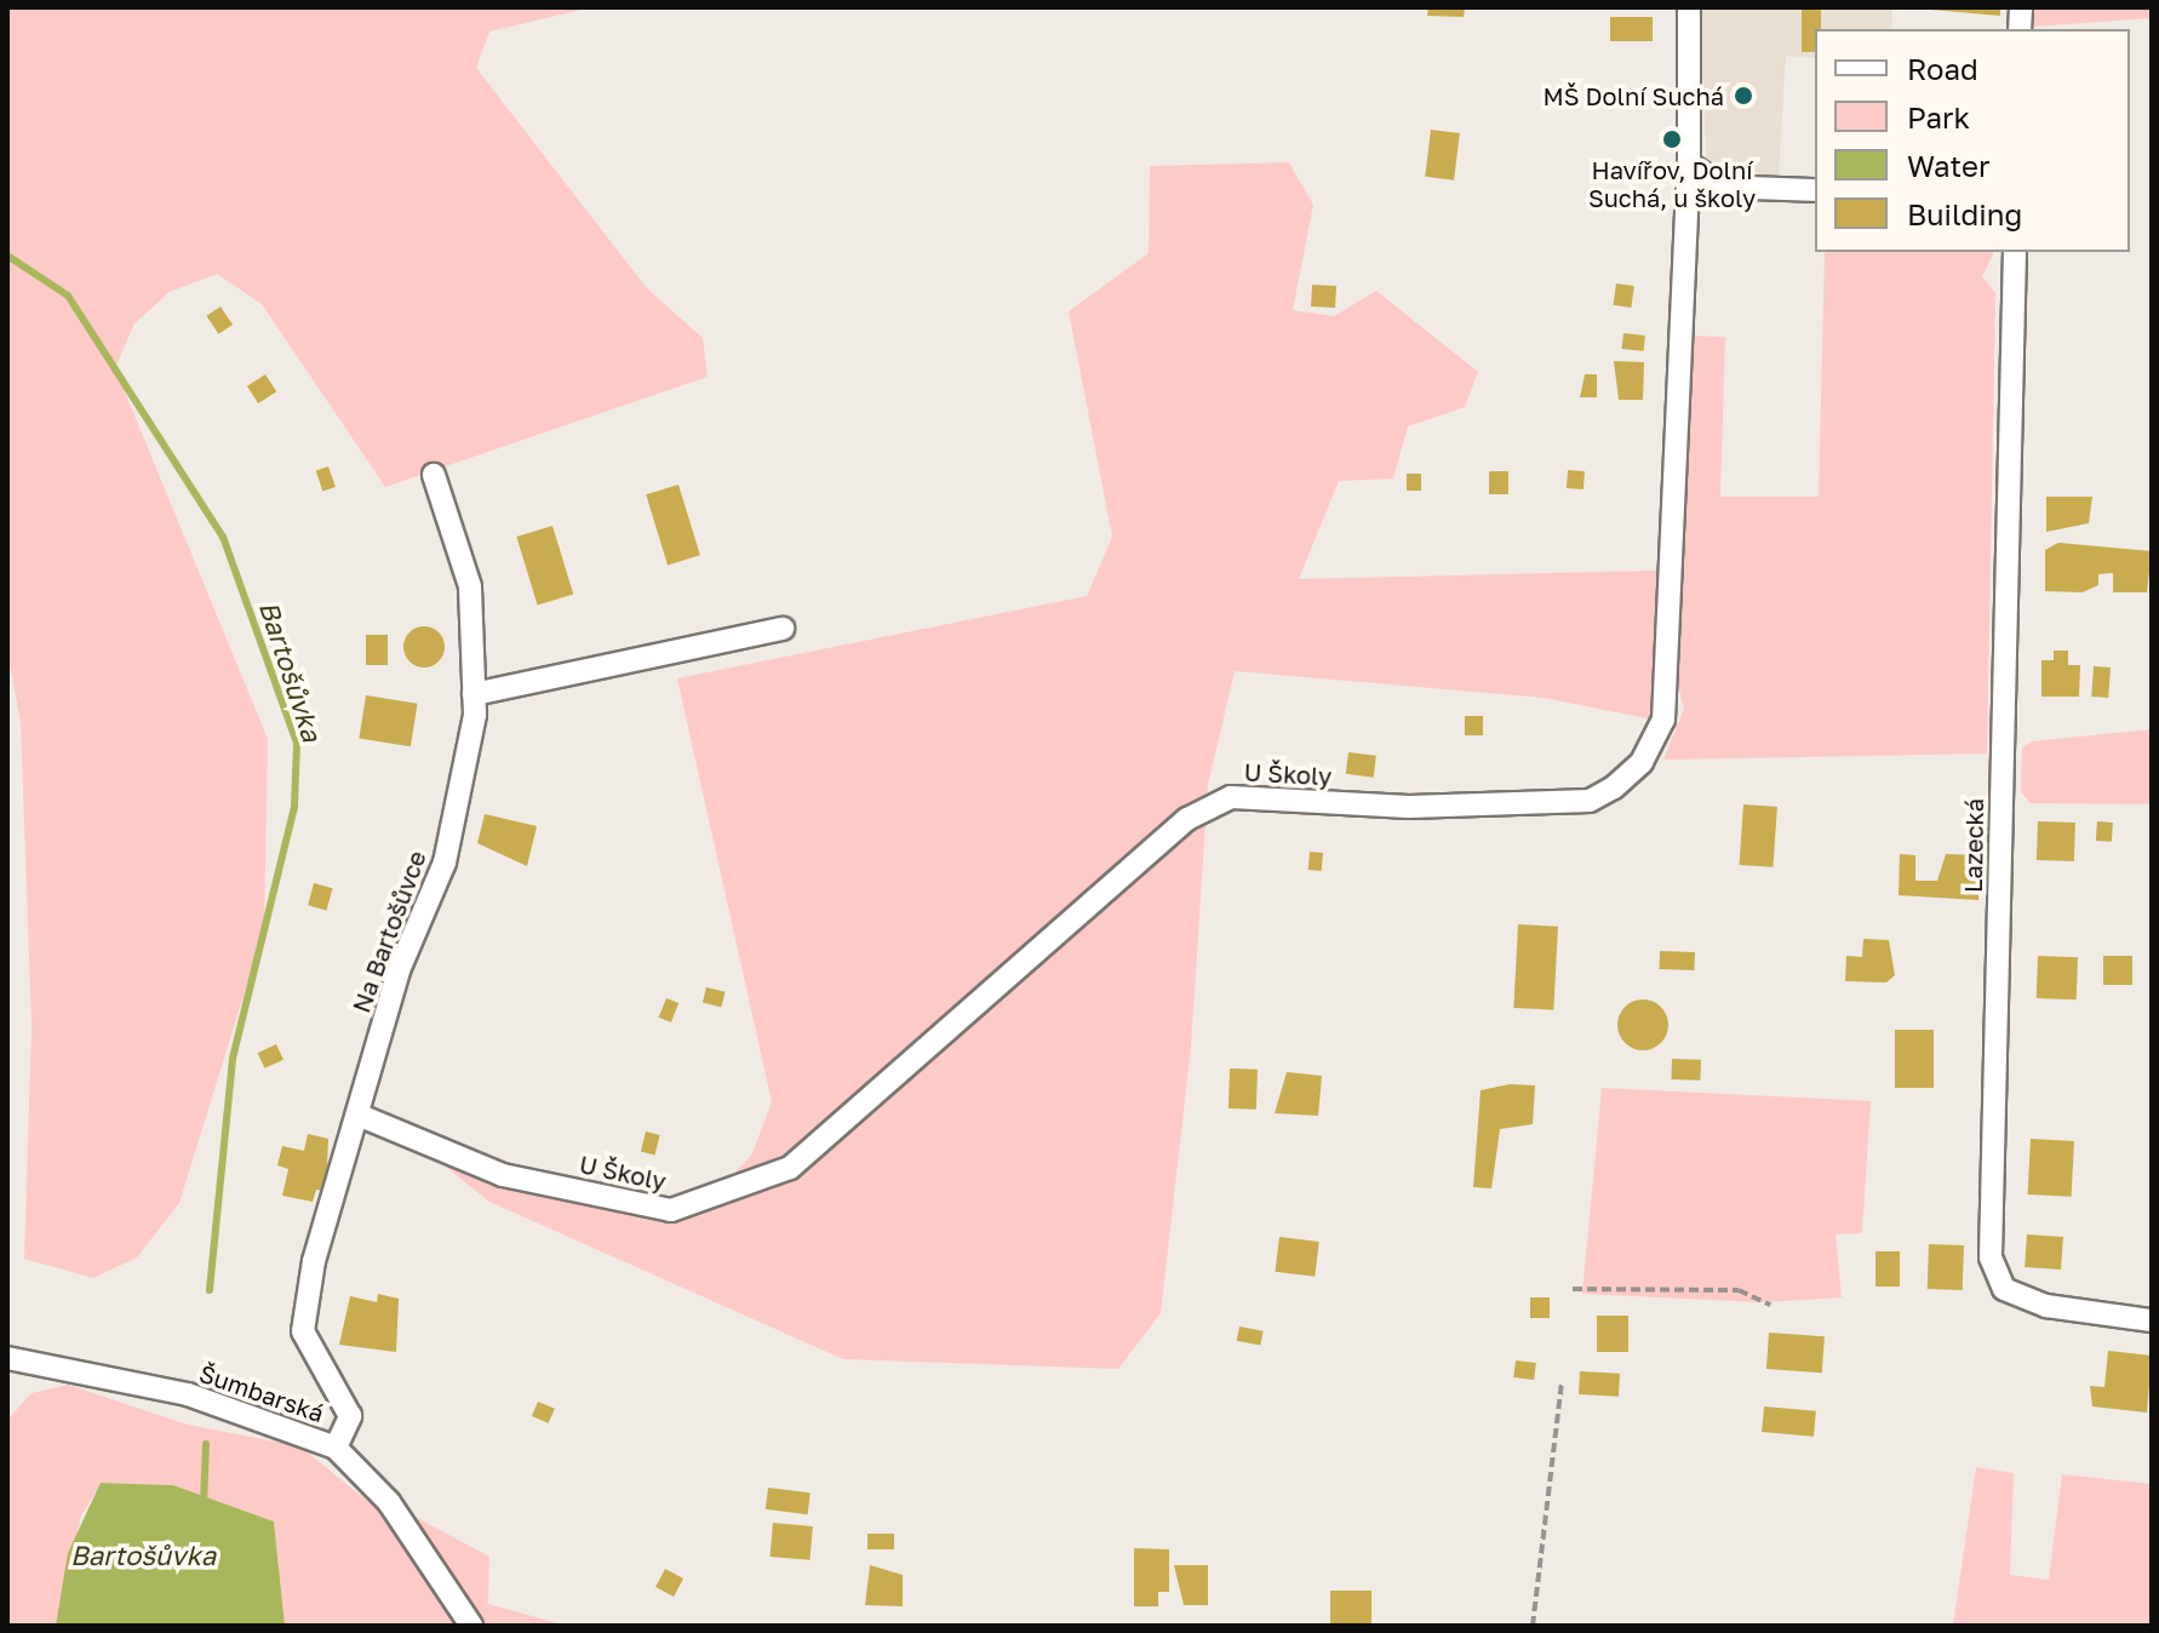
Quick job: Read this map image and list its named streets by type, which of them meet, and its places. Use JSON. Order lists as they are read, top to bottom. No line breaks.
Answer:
{"streets":{"street":["U Školy","Lazecká","Na Bartošůvce","Šumbarská"]},"crossings":[["U Školy","Na Bartošůvce"],["Na Bartošůvce","Šumbarská"]],"water":["Bartošůvka"],"places":["MŠ Dolní Suchá","Havířov, Dolní Suchá, u školy"],"legend":["Road","Park","Water","Building"]}
